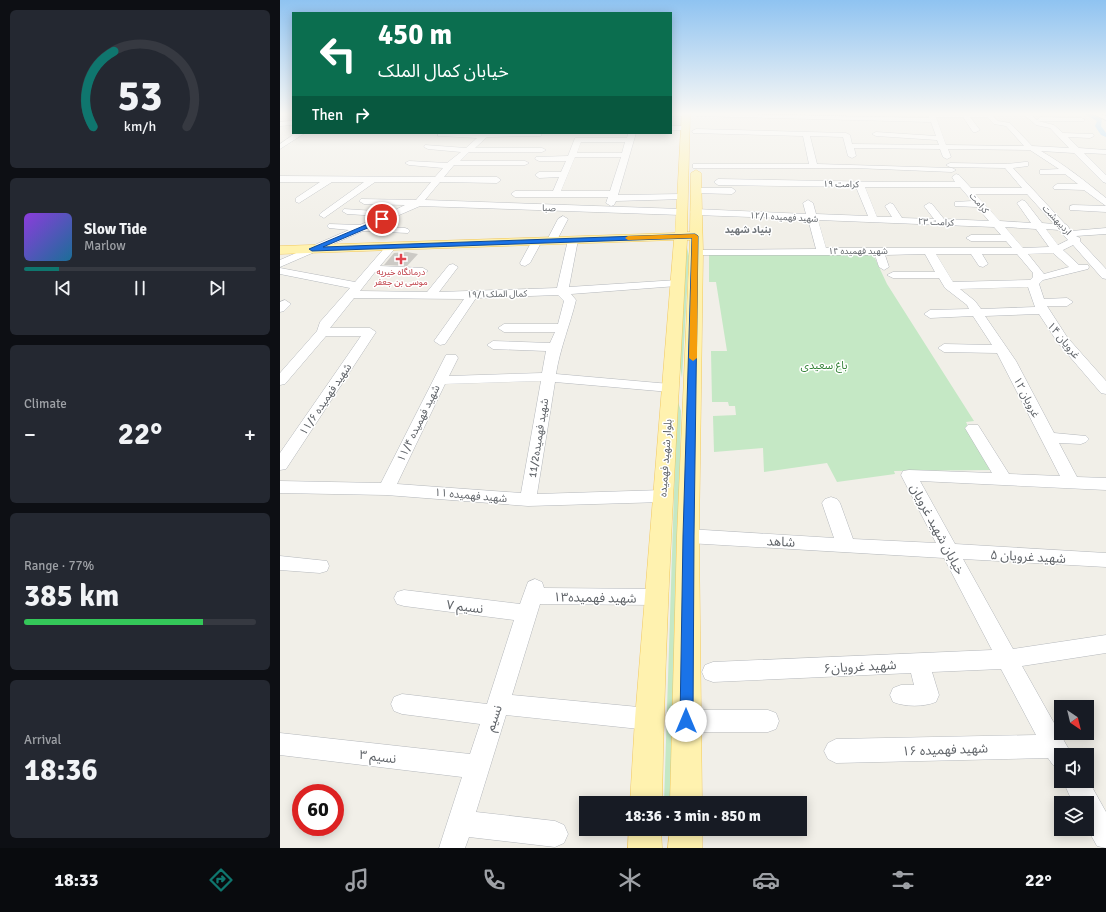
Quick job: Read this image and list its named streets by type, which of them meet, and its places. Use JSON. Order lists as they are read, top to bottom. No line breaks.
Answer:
{"streets":{"main road":["بلوار شهید فهمیده"],"street":["کرامت ۱۹","کرامت","صبا","شهید فهمیده ۱۲/۱","اردیبهشت","کرامت ۲۳","شهید فهمیده ۱۴","کمال الملک۱۹/۱","غرویان ۱۴","غرویان ۱۲","شهید فهمیده ۱۱/۶","شهید فهمیده ۱۱/۴","شهید فهمیده11/2","شهید فهمیده ۱۱","خیابان شهید غرویان","شاهد","شهید غرویان ۵","شهید فهمیده۱۳","نسیم ۷","شهید غرویان۶","نسیم","شهید فهمیده ۱۶","نسیم ۳"]},"crossings":[["کرامت ۱۹","کرامت"],["کرامت ۱۹","اردیبهشت"],["کرامت","کرامت ۲۳"],["کرامت","شهید فهمیده ۱۴"],["کرامت","غرویان ۱۴"],["صبا","شهید فهمیده ۱۲/۱"],["صبا","شهید فهمیده ۱۴"],["صبا","بلوار شهید فهمیده"],["شهید فهمیده ۱۲/۱","کرامت ۲۳"],["شهید فهمیده ۱۲/۱","شهید فهمیده ۱۴"],["شهید فهمیده ۱۲/۱","بلوار شهید فهمیده"],["اردیبهشت","کرامت ۲۳"],["شهید فهمیده ۱۴","غرویان ۱۲"],["شهید فهمیده ۱۴","بلوار شهید فهمیده"],["کمال الملک۱۹/۱","شهید فهمیده11/2"],["کمال الملک۱۹/۱","بلوار شهید فهمیده"],["غرویان ۱۲","خیابان شهید غرویان"],["شهید فهمیده ۱۱/۴","شهید فهمیده ۱۱"],["شهید فهمیده11/2","شهید فهمیده ۱۱"],["بلوار شهید فهمیده","شهید فهمیده ۱۱"],["بلوار شهید فهمیده","شاهد"],["بلوار شهید فهمیده","شهید فهمیده۱۳"],["خیابان شهید غرویان","شهید غرویان ۵"],["خیابان شهید غرویان","شهید غرویان۶"],["شاهد","شهید غرویان ۵"],["شهید فهمیده۱۳","نسیم ۷"],["شهید فهمیده۱۳","نسیم"],["نسیم ۷","نسیم"],["نسیم","نسیم ۳"]],"districts":["بنیاد شهید"],"parks":["باغ سعیدی"],"places":{"health":["درمانگاه خیریه موسی بن جعفر"]},"north":"bottom right","page":{"turn":["450 m","خیابان کمال الملک"],"then":"Then","song":["Slow Tide","Marlow"],"tile":["Climate",["Range · 77%","385 km"],["Arrival","18:36"]],"heat":["−","22°","+"],"limit":"60","trip":"18:36 · 3 min · 850 m","tabs":["18:33","22°"],"gauge":["53","km/h"]}}
